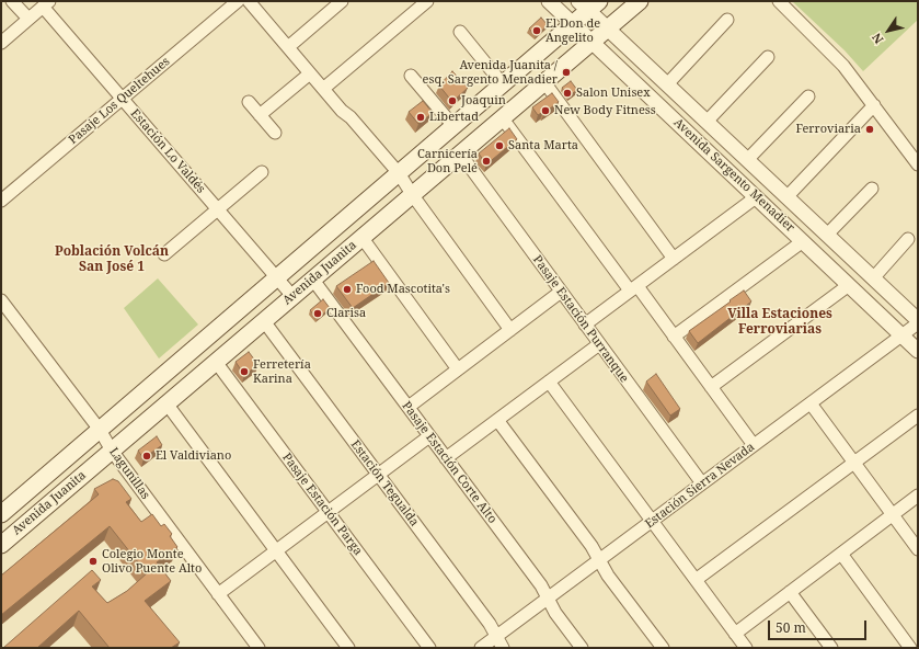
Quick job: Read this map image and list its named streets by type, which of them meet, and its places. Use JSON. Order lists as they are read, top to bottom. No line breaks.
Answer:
{"streets":{"main road":["Avenida Juanita"],"street":["Pasaje Los Queltehues","Estación Lo Valdés","Avenida Sargento Menadier","Pasaje Estación Purranque","Pasaje Estación Corte Alto","Lagunillas","Estación Tegualda","Estación Sierra Nevada","Pasaje Estación Parga"]},"crossings":[["Pasaje Los Queltehues","Estación Lo Valdés"],["Estación Lo Valdés","Avenida Juanita"],["Avenida Sargento Menadier","Avenida Juanita"],["Avenida Sargento Menadier","Estación Sierra Nevada"],["Avenida Juanita","Pasaje Estación Purranque"],["Avenida Juanita","Pasaje Estación Corte Alto"],["Avenida Juanita","Lagunillas"],["Avenida Juanita","Estación Tegualda"],["Avenida Juanita","Pasaje Estación Parga"],["Pasaje Estación Purranque","Estación Sierra Nevada"],["Pasaje Estación Corte Alto","Estación Sierra Nevada"],["Estación Tegualda","Estación Sierra Nevada"]],"districts":["Población Volcán San José 1","Villa Estaciones Ferroviarias"],"places":["El Don de Angelito","Avenida Juanita / esq. Sargento Menadier","Salon Unisex","Joaquin","New Body Fitness","Libertad","Ferroviaria","Santa Marta","Carnicería Don Pelé","Food Mascotita's","Clarisa","Ferretería Karina","El Valdiviano","Colegio Monte Olivo Puente Alto"],"scale_bar":"50 m","north":"bottom left"}
